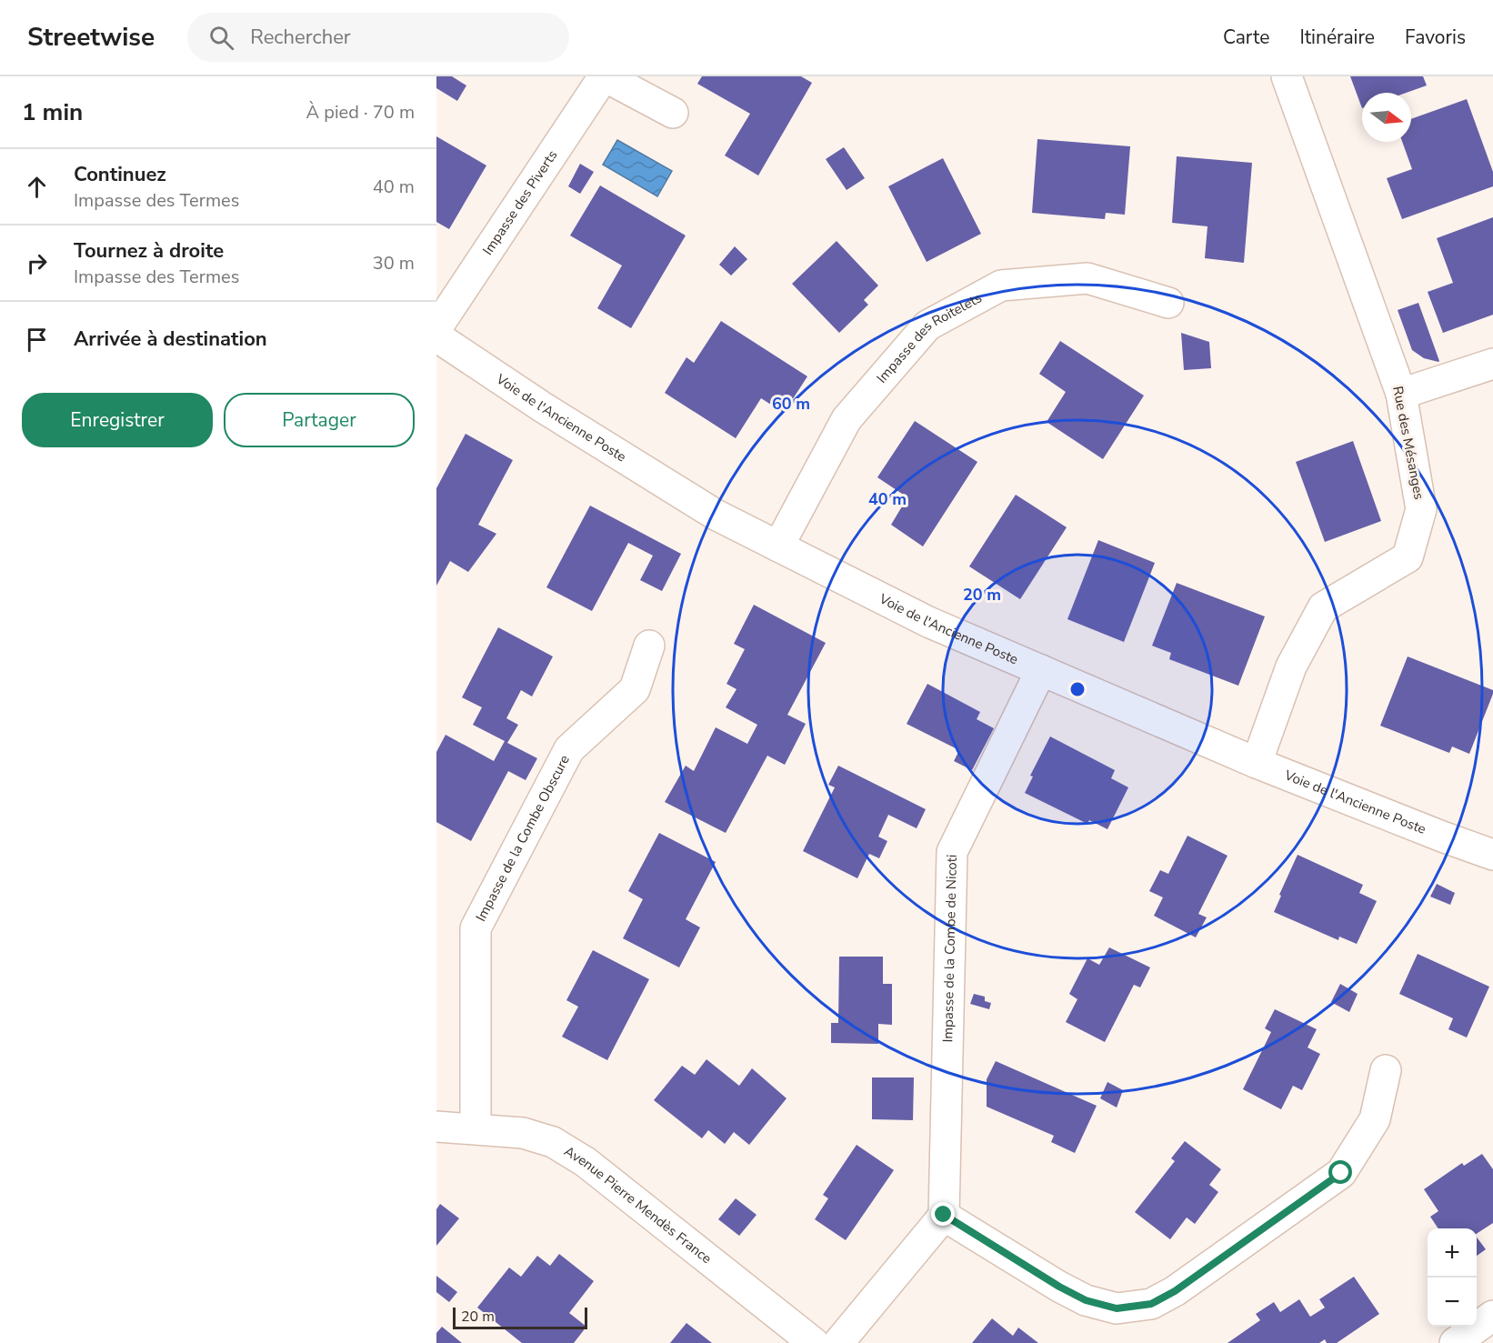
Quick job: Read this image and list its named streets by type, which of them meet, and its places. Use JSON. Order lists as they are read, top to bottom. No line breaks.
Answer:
{"streets":{"street":["Impasse des Piverts","Impasse des Roitelets","Voie de l'Ancienne Poste","Rue des Mésanges","Impasse de la Combe Obscure","Impasse de la Combe de Nicoti","Avenue Pierre Mendès France"]},"crossings":[["Impasse des Roitelets","Voie de l'Ancienne Poste"],["Voie de l'Ancienne Poste","Rue des Mésanges"],["Voie de l'Ancienne Poste","Impasse de la Combe de Nicoti"],["Impasse de la Combe Obscure","Avenue Pierre Mendès France"]],"scale_bar":"20 m","north":"right","page":{"header":"Streetwise","search":"Rechercher","nav":["Carte","Itinéraire","Favoris"],"heading":["1 min","À pied · 70 m"],"list":[["Continuez","Impasse des Termes","40 m"],["Tournez à droite","Impasse des Termes","30 m"],"Arrivée à destination"],"buttons":["Enregistrer","Partager"],"map_buttons":["+","−"],"scale":"20 m"},"rings":["60 m","40 m","20 m"]}
